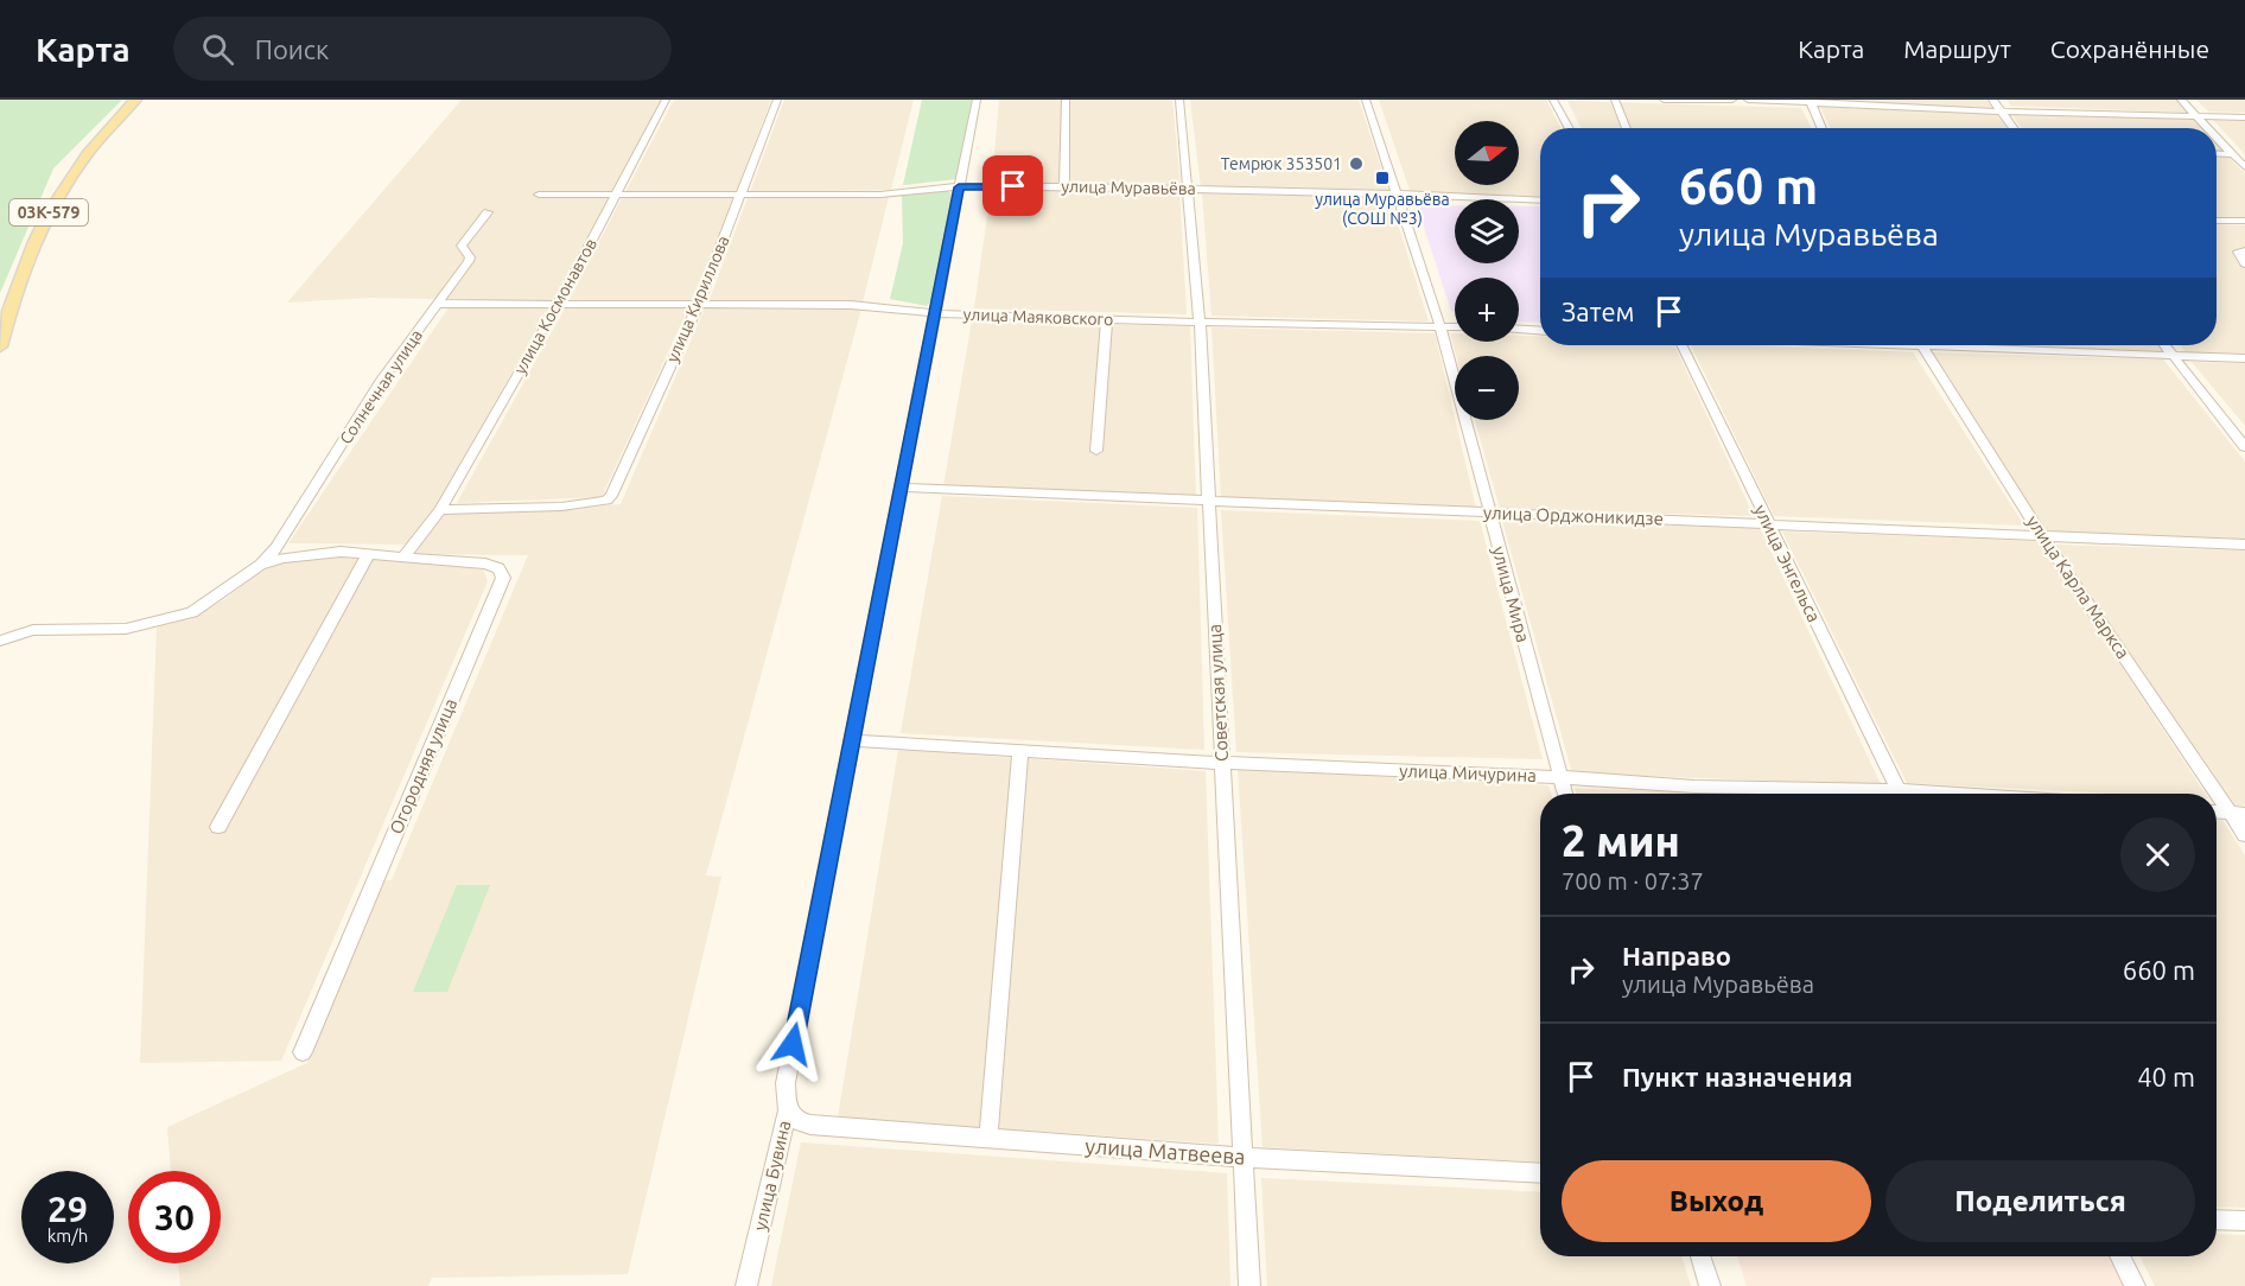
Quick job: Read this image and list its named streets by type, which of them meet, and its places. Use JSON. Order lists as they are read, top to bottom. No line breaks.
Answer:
{"streets":{"main road":["03К-579"],"street":["улица Муравьёва","улица Кириллова","улица Космонавтов","улица Маяковского","Солнечная улица","улица Орджоникидзе","улица Энгельса","улица Карла Маркса","улица Мира","Советская улица","Огородняя улица","улица Мичурина","улица Матвеева","улица Бувина"]},"crossings":[["улица Муравьёва","улица Кириллова"],["улица Муравьёва","улица Космонавтов"],["улица Муравьёва","улица Мира"],["улица Муравьёва","Советская улица"],["улица Муравьёва","улица Бувина"],["улица Кириллова","улица Космонавтов"],["улица Кириллова","улица Маяковского"],["улица Космонавтов","улица Маяковского"],["улица Космонавтов","Огородняя улица"],["улица Маяковского","Солнечная улица"],["улица Маяковского","улица Мира"],["улица Маяковского","Советская улица"],["улица Маяковского","улица Бувина"],["улица Орджоникидзе","улица Энгельса"],["улица Орджоникидзе","улица Карла Маркса"],["улица Орджоникидзе","улица Мира"],["улица Орджоникидзе","Советская улица"],["улица Орджоникидзе","улица Бувина"],["улица Энгельса","улица Мичурина"],["улица Мира","улица Мичурина"],["Советская улица","улица Мичурина"],["Советская улица","улица Матвеева"],["улица Мичурина","улица Бувина"],["улица Матвеева","улица Бувина"]],"places":{"other":["Темрюк 353501"],"transit":["улица Муравьёва (СОШ №3)"]},"north":"right","page":{"header":"Карта","search":"Поиск","nav":["Карта","Маршрут","Сохранённые"],"map_buttons":["+","−"],"turn":["660 m","улица Муравьёва"],"then":"Затем","heading":["2 мин","700 m · 07:37"],"list":[{"name":"Направо","note":"улица Муравьёва","value":"660 m"},{"name":"Пункт назначения","value":"40 m"}],"buttons":["Выход","Поделиться"],"speed":"29 km/h","limit":"30"}}
